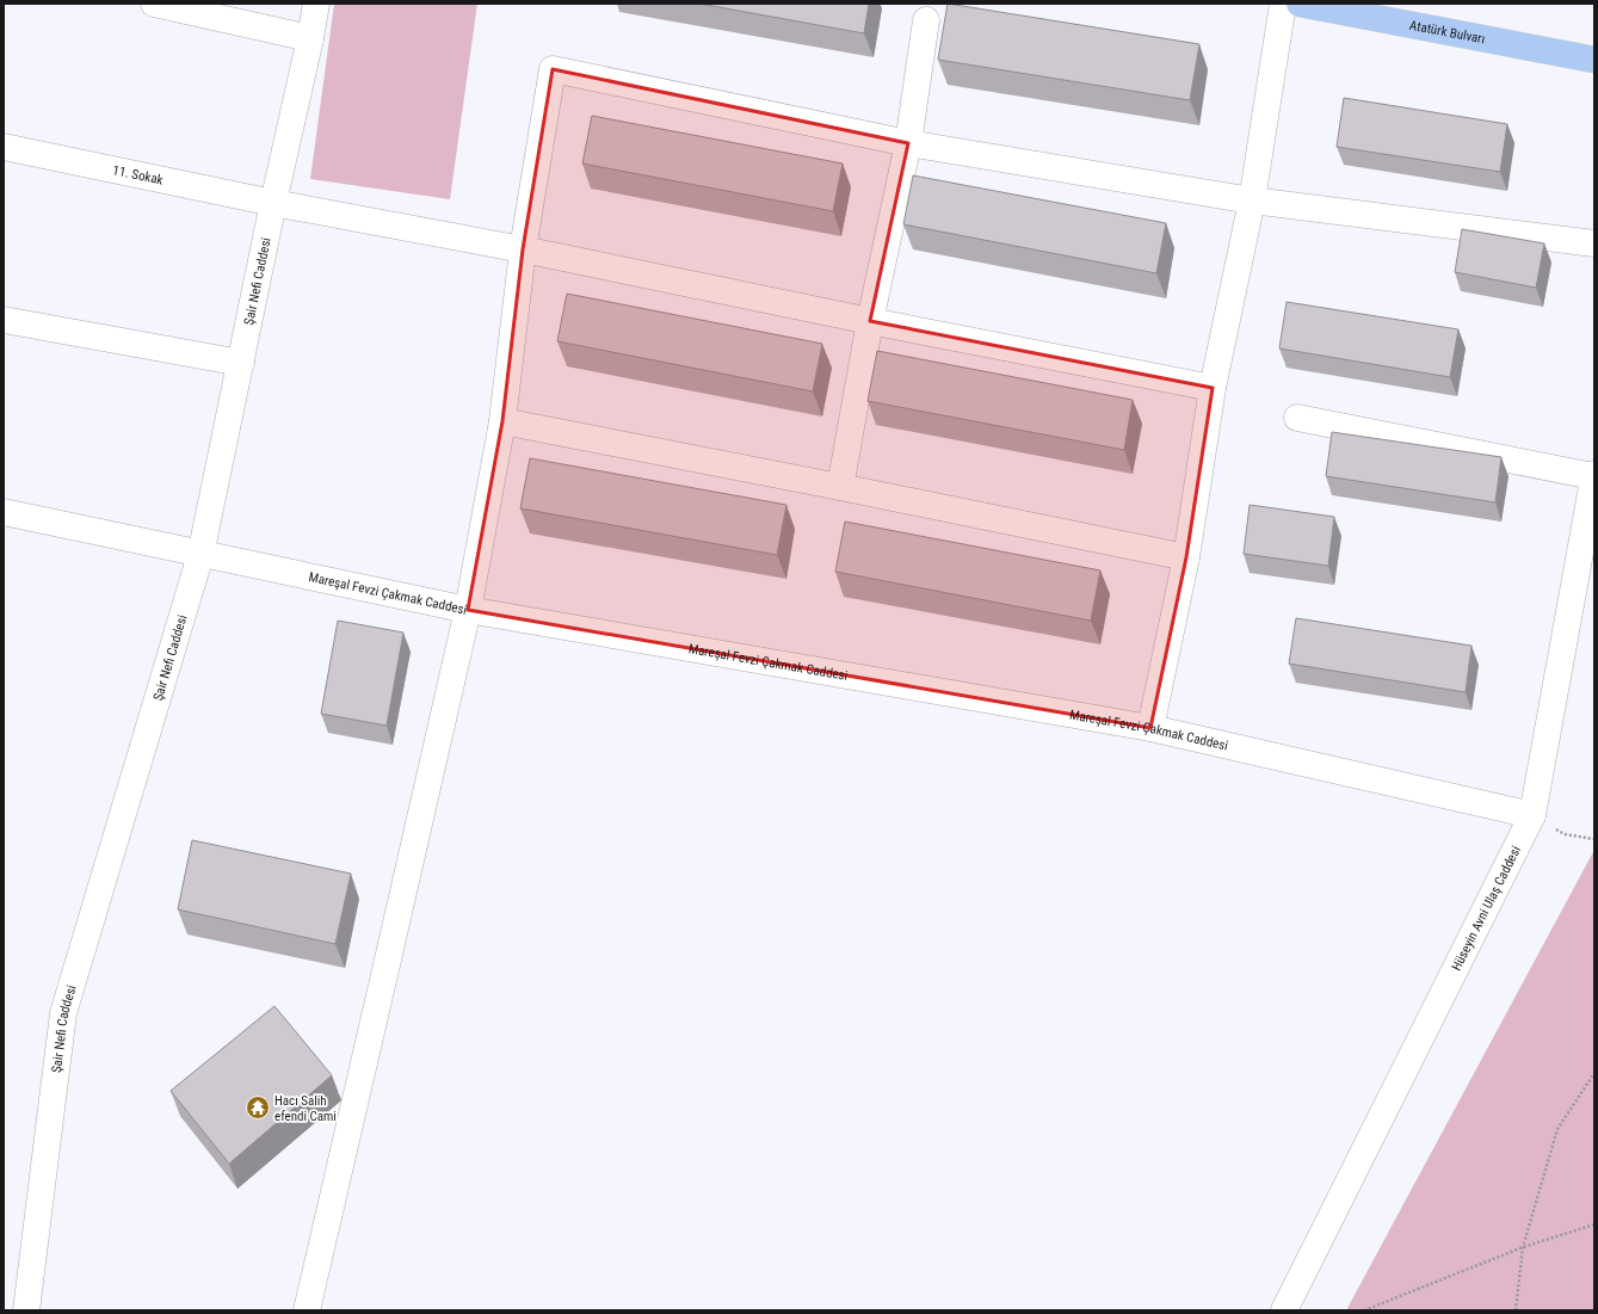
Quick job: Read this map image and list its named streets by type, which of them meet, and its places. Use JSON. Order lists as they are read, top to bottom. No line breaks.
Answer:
{"streets":{"main road":["Atatürk Bulvarı"],"street":["11. Sokak","Şair Nefi Caddesi","Mareşal Fevzi Çakmak Caddesi","Hüseyin Avni Ulaş Caddesi"]},"crossings":[["11. Sokak","Şair Nefi Caddesi"],["Şair Nefi Caddesi","Mareşal Fevzi Çakmak Caddesi"],["Mareşal Fevzi Çakmak Caddesi","Hüseyin Avni Ulaş Caddesi"]],"places":{"temple":["Hacı Salih efendi Cami"]}}
